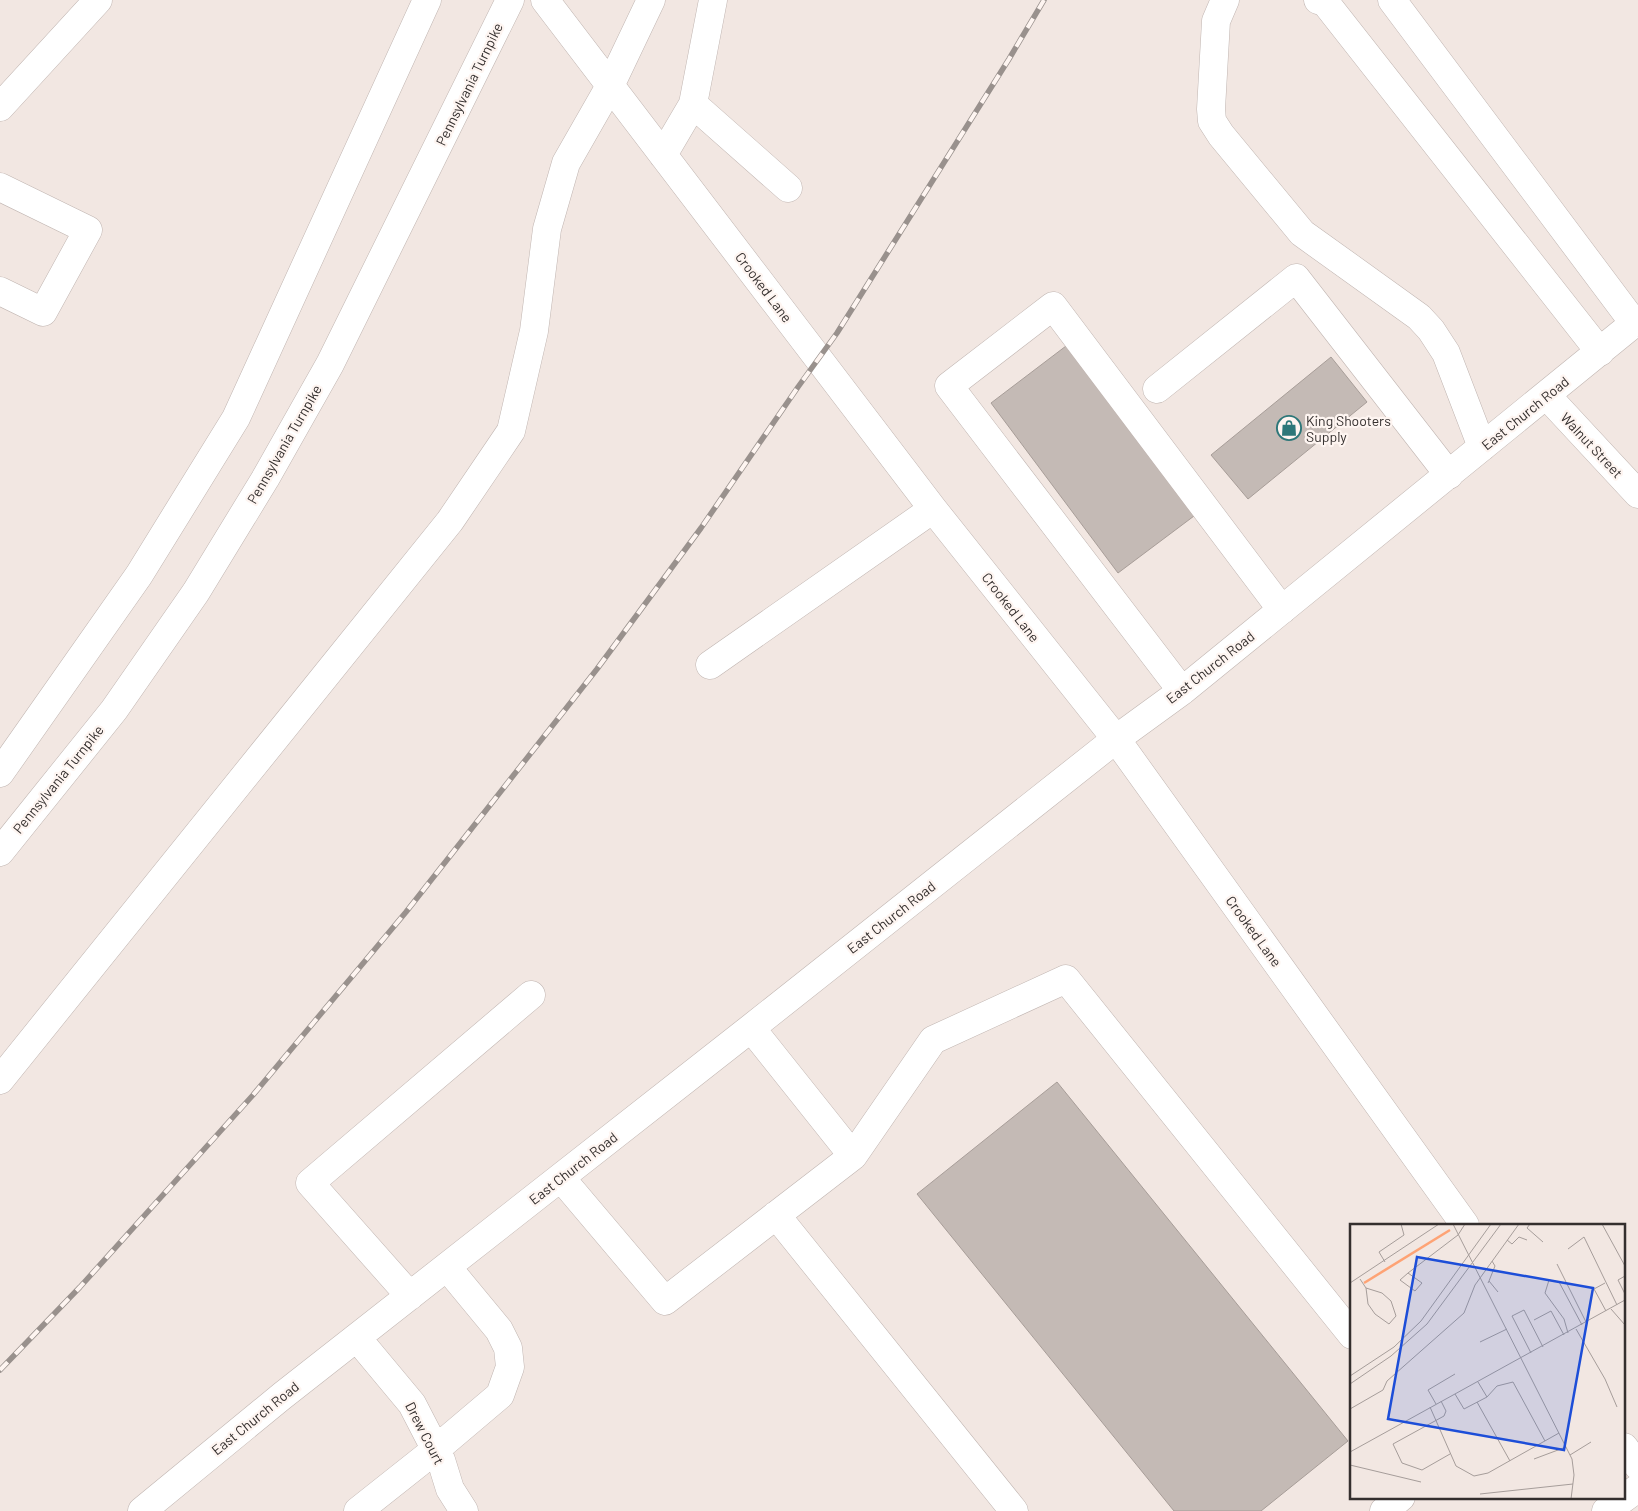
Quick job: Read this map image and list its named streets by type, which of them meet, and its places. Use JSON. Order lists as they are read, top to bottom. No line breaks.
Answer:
{"streets":{"main road":["Pennsylvania Turnpike","Crooked Lane","East Church Road","Walnut Street","Drew Court"]},"crossings":[["Crooked Lane","East Church Road"],["East Church Road","Walnut Street"],["East Church Road","Drew Court"]],"places":{"shop":["King Shooters Supply"]}}
